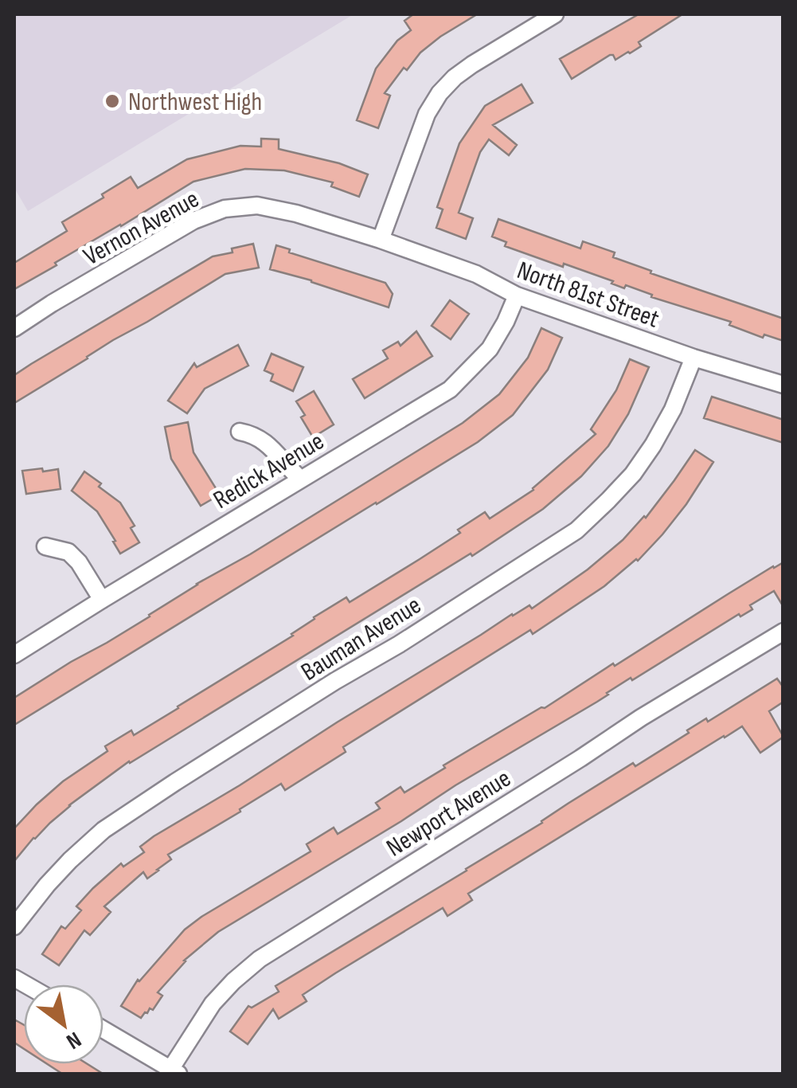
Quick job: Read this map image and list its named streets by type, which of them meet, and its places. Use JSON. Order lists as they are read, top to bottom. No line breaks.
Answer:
{"streets":{"street":["Vernon Avenue","North 81st Street","Redick Avenue","Bauman Avenue","Newport Avenue"]},"crossings":[["Vernon Avenue","North 81st Street"],["North 81st Street","Redick Avenue"],["North 81st Street","Bauman Avenue"]],"places":["Northwest High"],"north":"bottom right"}
